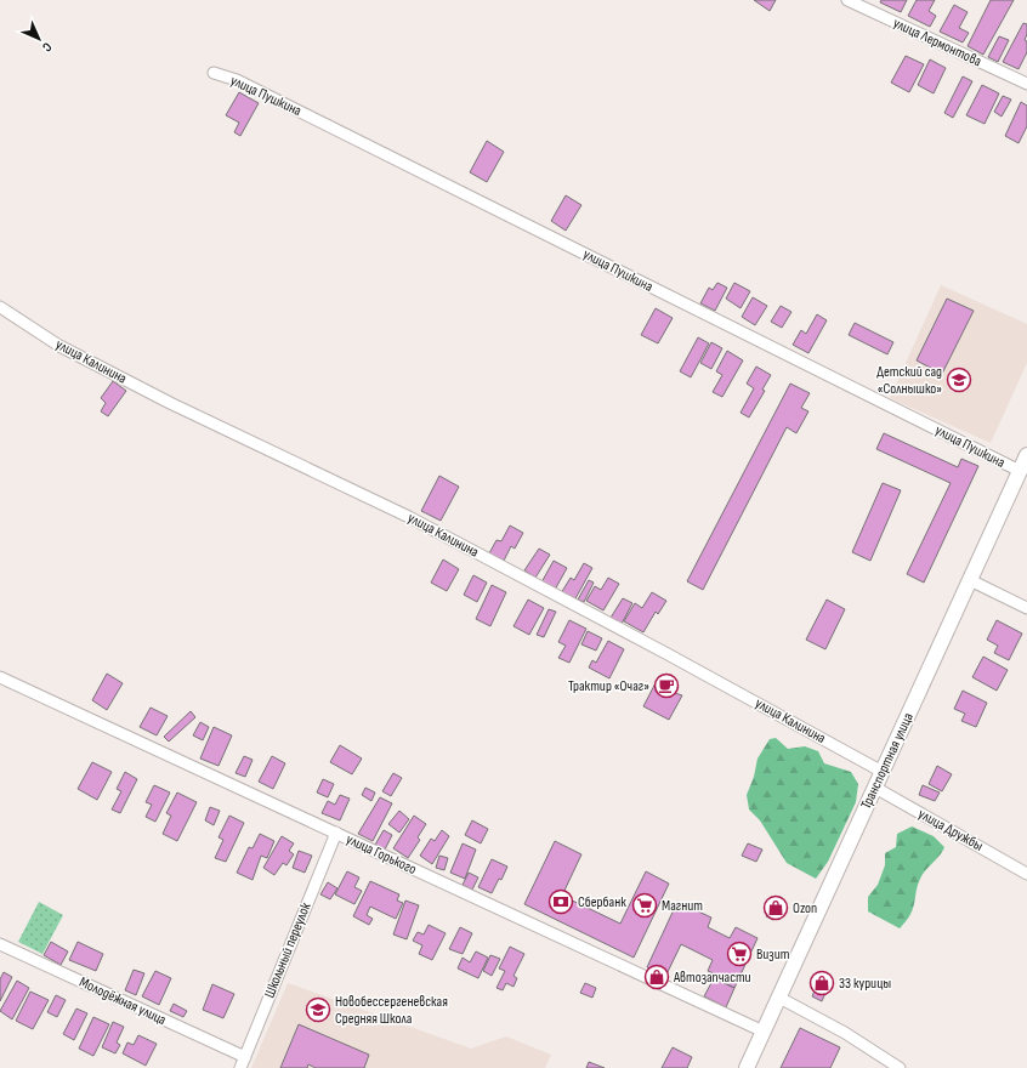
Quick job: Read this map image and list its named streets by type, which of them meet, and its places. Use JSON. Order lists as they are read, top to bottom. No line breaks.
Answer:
{"streets":{"street":["улица Лермонтова","улица Пушкина","улица Калинина","Транспортная улица","улица Дружбы","улица Горького","Школьный переулок","Молодёжная улица"]},"crossings":[["улица Пушкина","Транспортная улица"],["улица Калинина","Транспортная улица"],["Транспортная улица","улица Дружбы"],["Транспортная улица","улица Горького"],["улица Горького","Школьный переулок"],["Школьный переулок","Молодёжная улица"]],"places":{"school or university":["Детский сад «Солнышко»","Новобессергеневская Средняя Школа"],"cafe":["Трактир «Очаг»"],"bank":["Сбербанк"],"supermarket":["Магнит","Визит"],"shop":["Ozon","Автозапчасти","33 курицы"]},"north":"bottom right"}
